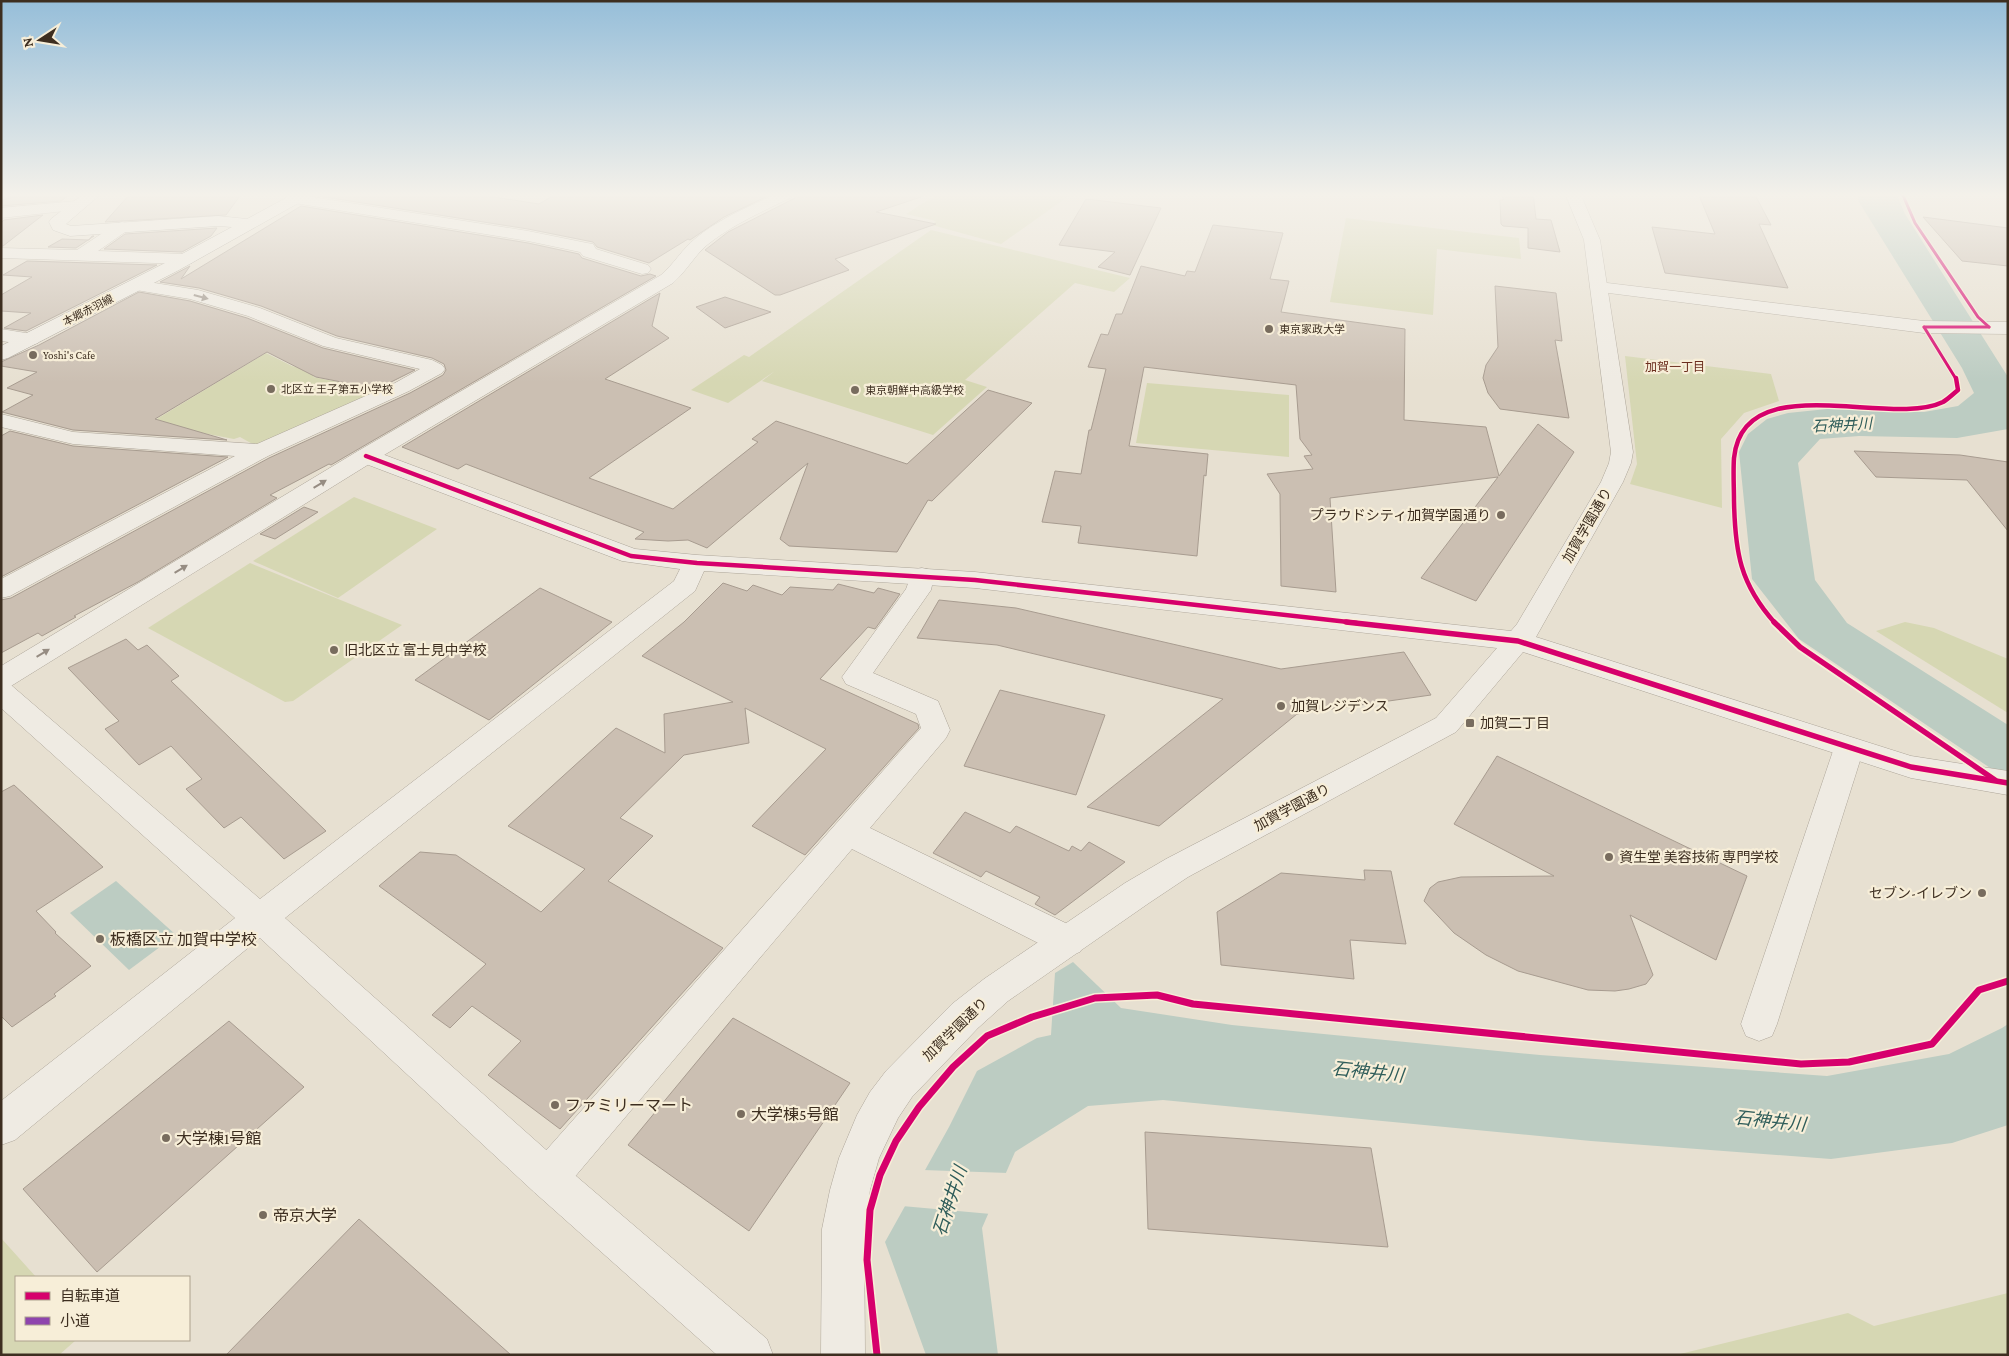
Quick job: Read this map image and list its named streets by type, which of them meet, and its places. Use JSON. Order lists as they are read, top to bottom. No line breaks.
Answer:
{"streets":{"street":["本郷赤羽線","加賀学園通り"]},"districts":["加賀一丁目"],"water":["石神井川"],"places":{"other":["東京家政大学","Yoshi's Cafe","北区立 王子第五小学校","東京朝鮮中高級学校","プラウドシティ加賀学園通り","旧北区立 富士見中学校","加賀レジデンス","資生堂 美容技術 専門学校","セブン-イレブン","板橋区立 加賀中学校","ファミリーマート","大学棟5号館","大学棟1号館","帝京大学"],"transit":["加賀二丁目"]},"legend":["自転車道","小道"],"north":"left"}
